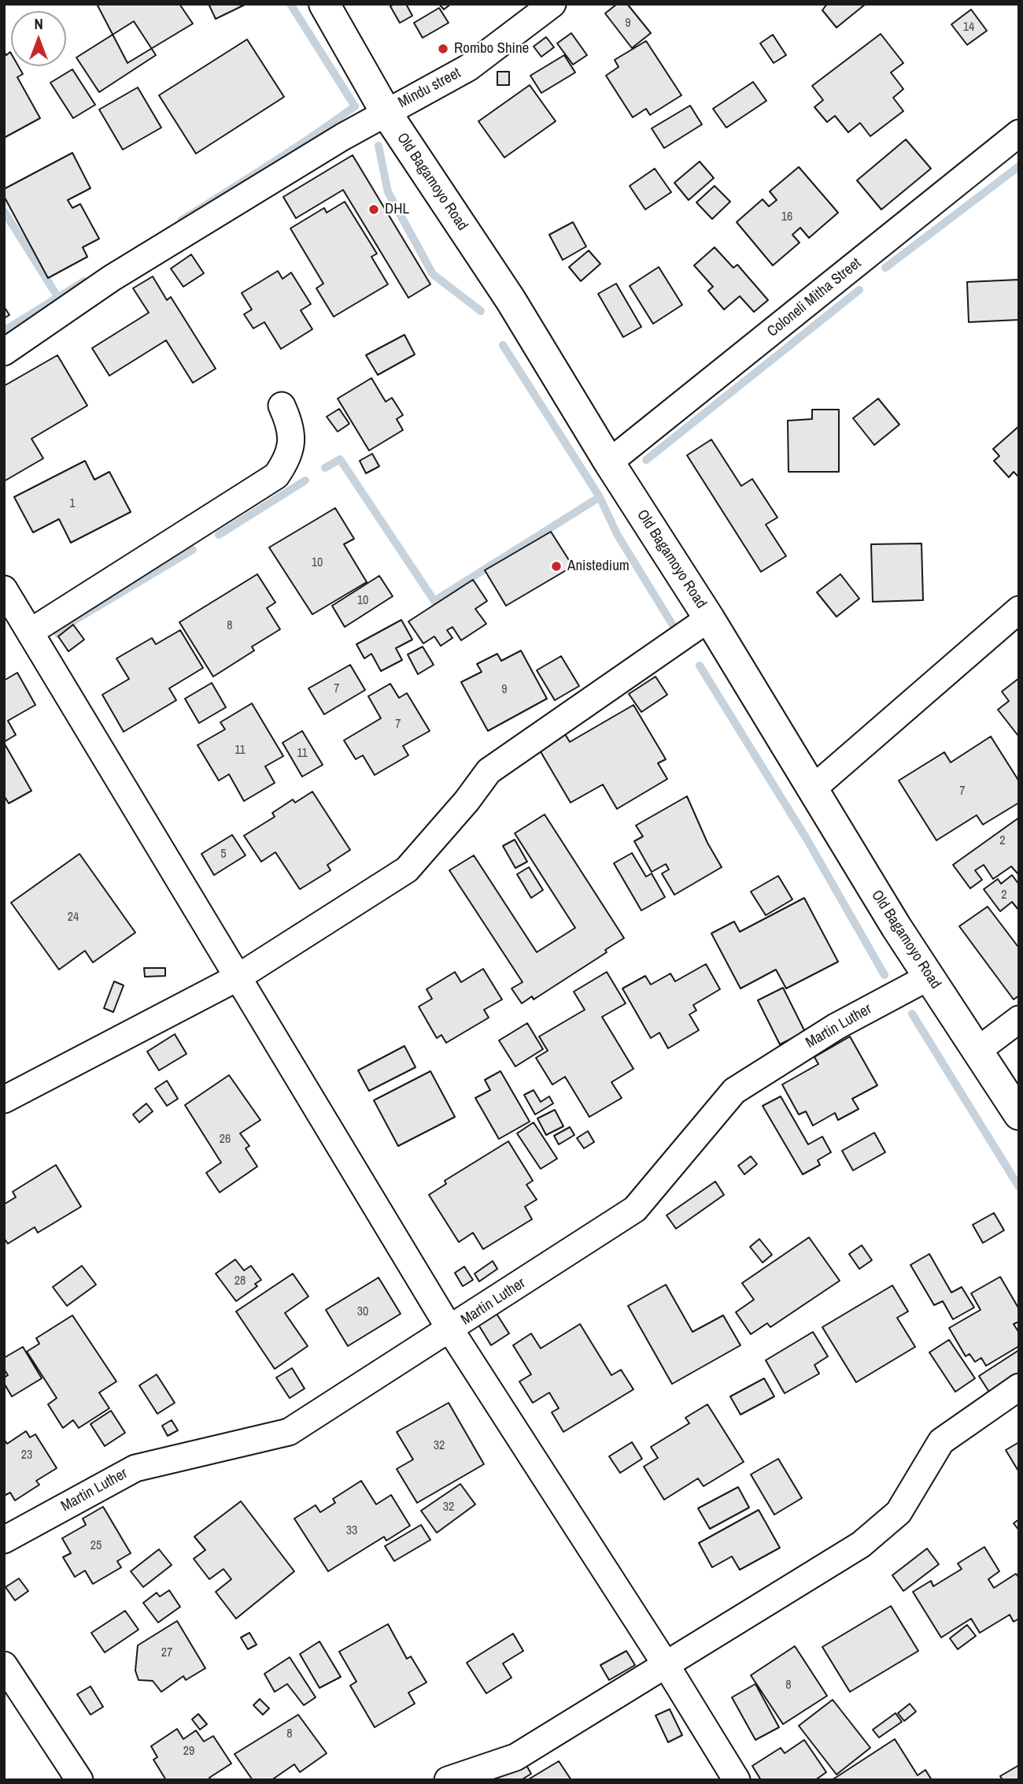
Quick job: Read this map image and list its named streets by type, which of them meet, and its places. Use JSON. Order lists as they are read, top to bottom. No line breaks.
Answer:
{"streets":{"main road":["Old Bagamoyo Road"],"street":["Mindu street","Coloneli Mitha Street","Martin Luther"]},"crossings":[["Mindu street","Old Bagamoyo Road"],["Old Bagamoyo Road","Coloneli Mitha Street"],["Old Bagamoyo Road","Martin Luther"]],"places":["Rombo Shine","DHL","Anistedium"],"house_numbers":["9","14","16","1","10","10","8","7","9","7","11","11","7","2","5","2","24","26","28","30","32","23","32","33","25","27","8","8","29"],"north":"top"}
